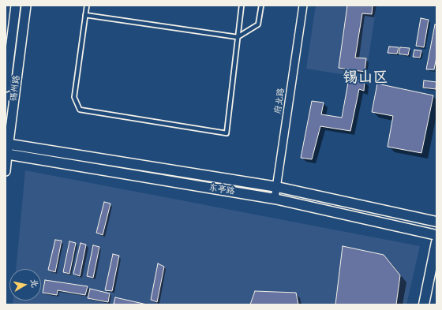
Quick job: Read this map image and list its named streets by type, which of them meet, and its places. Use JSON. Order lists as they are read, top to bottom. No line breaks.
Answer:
{"streets":{"main road":["东亭路"],"street":["锡州路","府北路"]},"crossings":[["锡州路","东亭路"],["府北路","东亭路"]],"districts":["锡山区"],"north":"right"}
